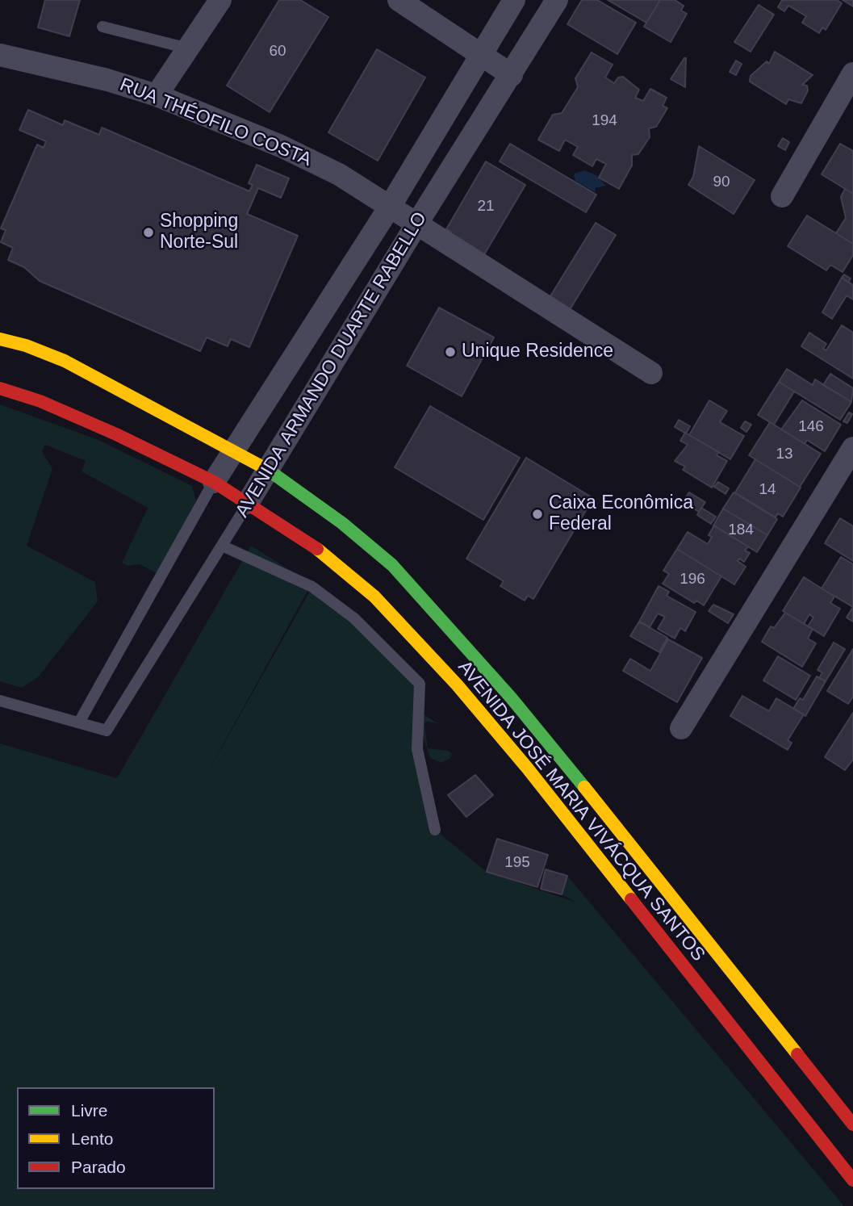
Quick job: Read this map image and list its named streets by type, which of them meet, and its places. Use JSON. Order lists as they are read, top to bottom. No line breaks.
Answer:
{"streets":{"main road":["AVENIDA JOSÉ MARIA VIVÁCQUA SANTOS"],"street":["RUA THÉOFILO COSTA","AVENIDA ARMANDO DUARTE RABELLO"]},"crossings":[["RUA THÉOFILO COSTA","AVENIDA ARMANDO DUARTE RABELLO"],["AVENIDA ARMANDO DUARTE RABELLO","AVENIDA JOSÉ MARIA VIVÁCQUA SANTOS"]],"places":["Shopping Norte-Sul","Unique Residence","Caixa Econômica Federal"],"house_numbers":["60","194","90","21","146","13","14","184","196","195"],"legend":["Livre","Lento","Parado"]}
